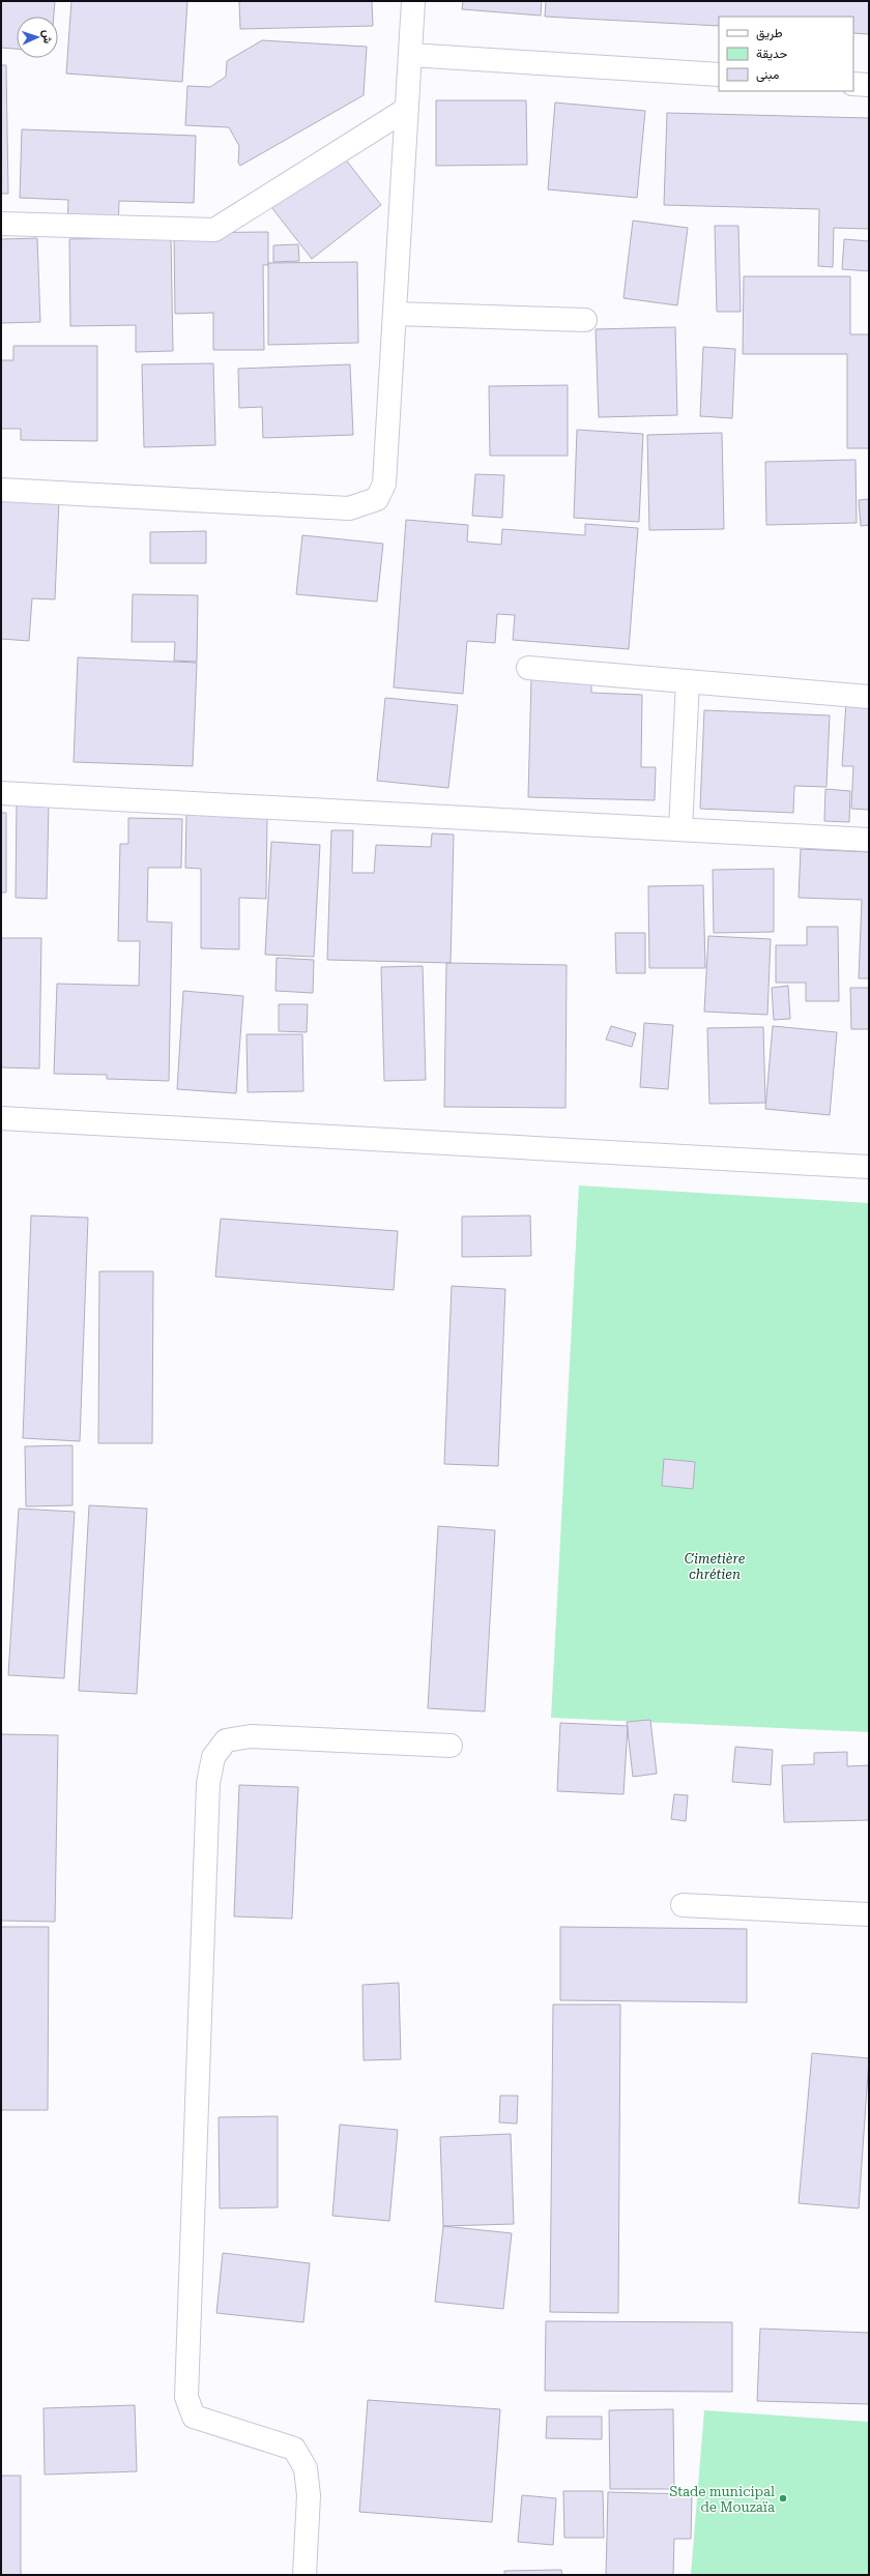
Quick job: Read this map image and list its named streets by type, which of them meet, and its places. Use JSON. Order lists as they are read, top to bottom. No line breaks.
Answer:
{"parks":["Cimetière chrétien"],"places":["Stade municipal de Mouzaïa"],"legend":["طريق","حديقة","مبنى"],"north":"right"}
